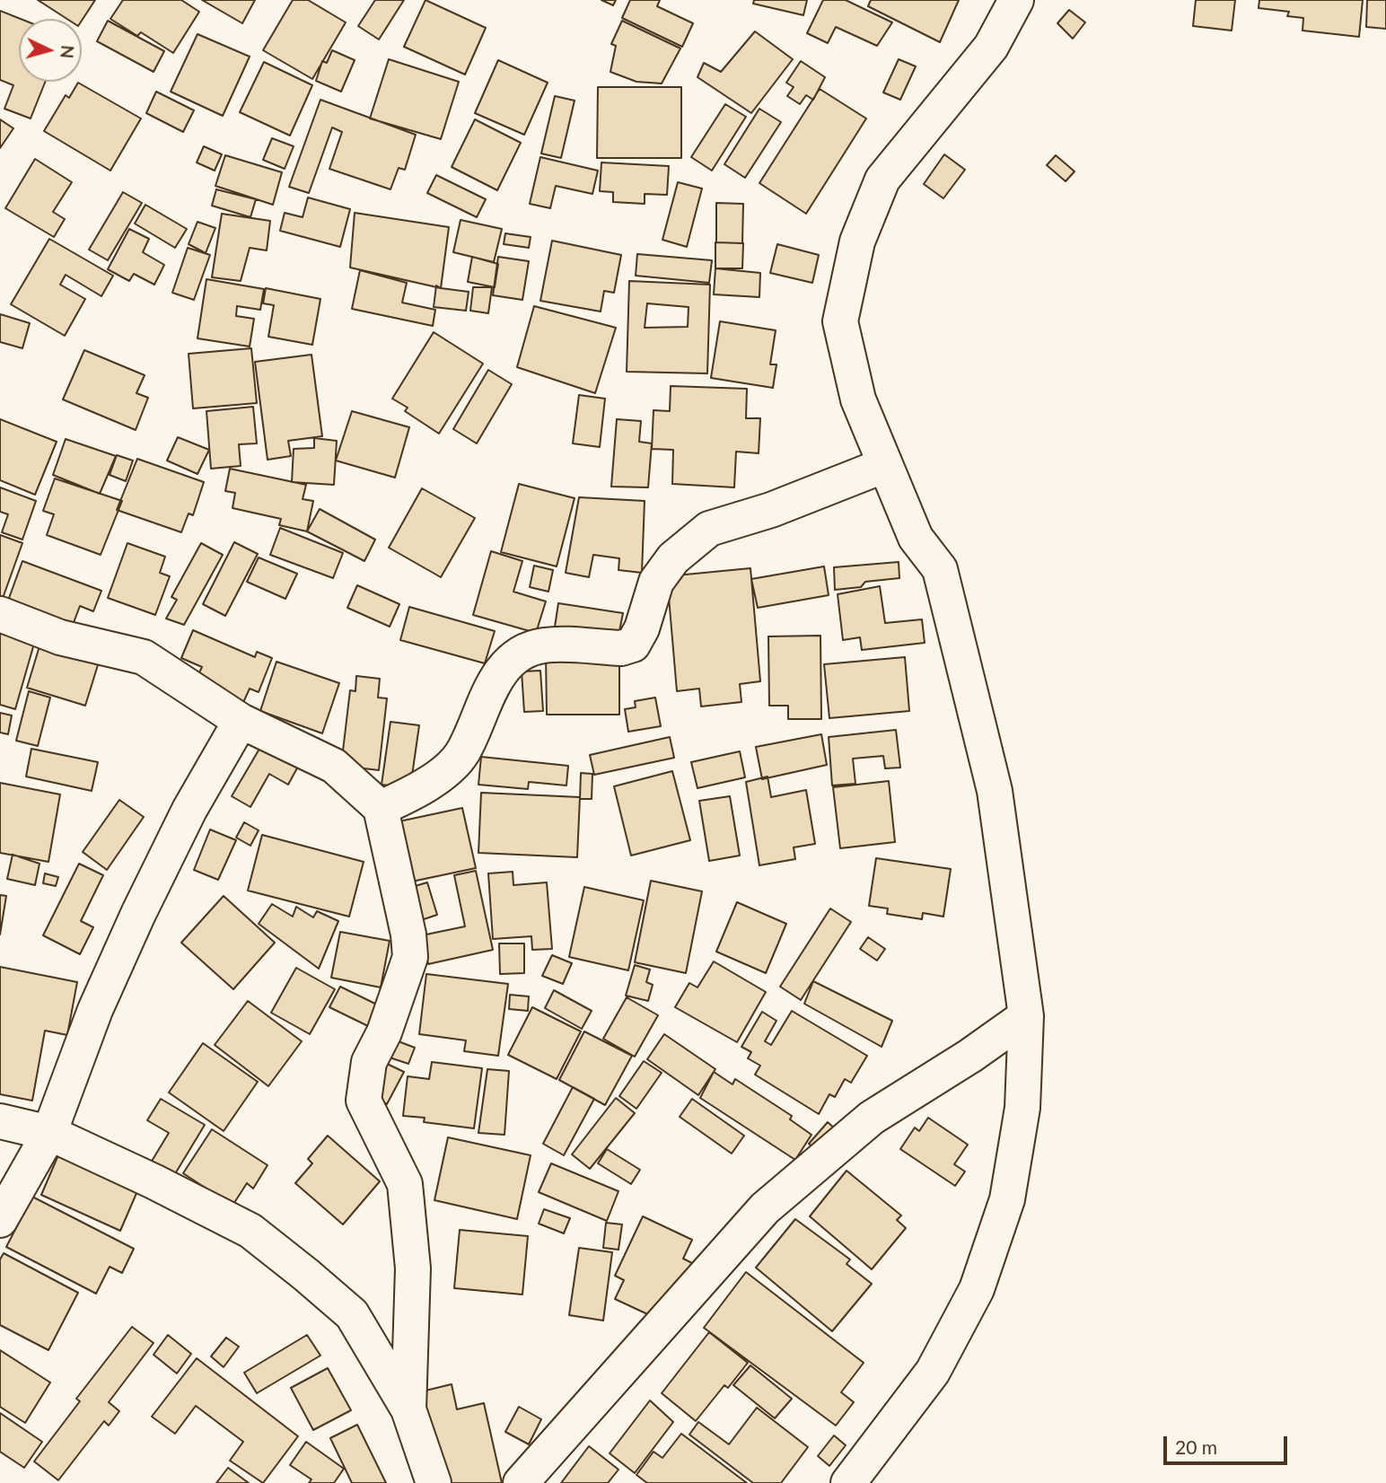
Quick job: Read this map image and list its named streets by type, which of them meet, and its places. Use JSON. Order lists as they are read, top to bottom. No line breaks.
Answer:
{"scale_bar":"20 m","north":"right"}
